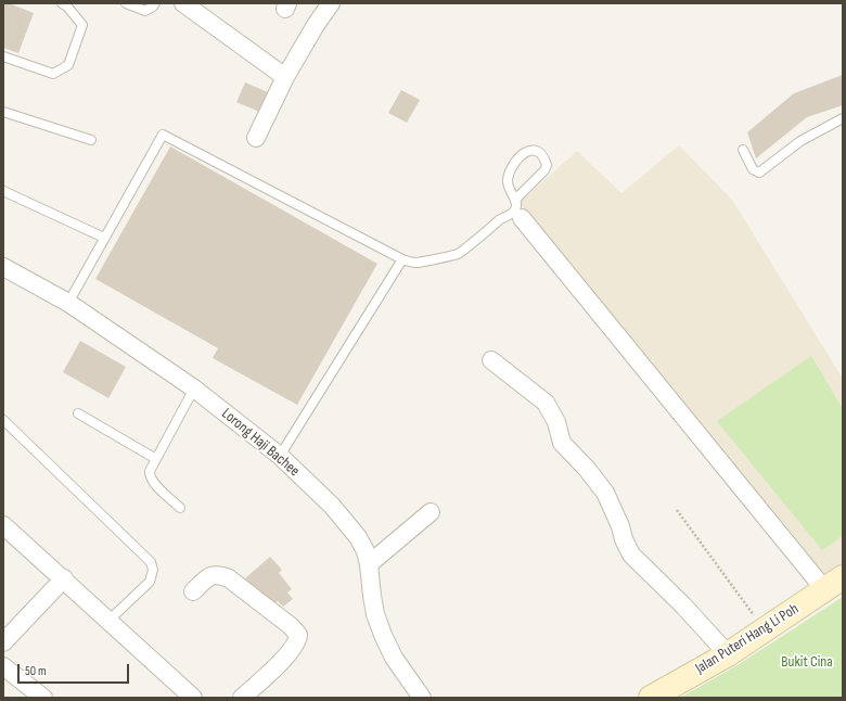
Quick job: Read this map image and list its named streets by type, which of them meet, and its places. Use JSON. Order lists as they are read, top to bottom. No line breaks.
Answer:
{"streets":{"main road":["Jalan Puteri Hang Li Poh"],"street":["Lorong Haji Bachee"]},"parks":["Bukit Cina"],"scale_bar":"50 m"}
